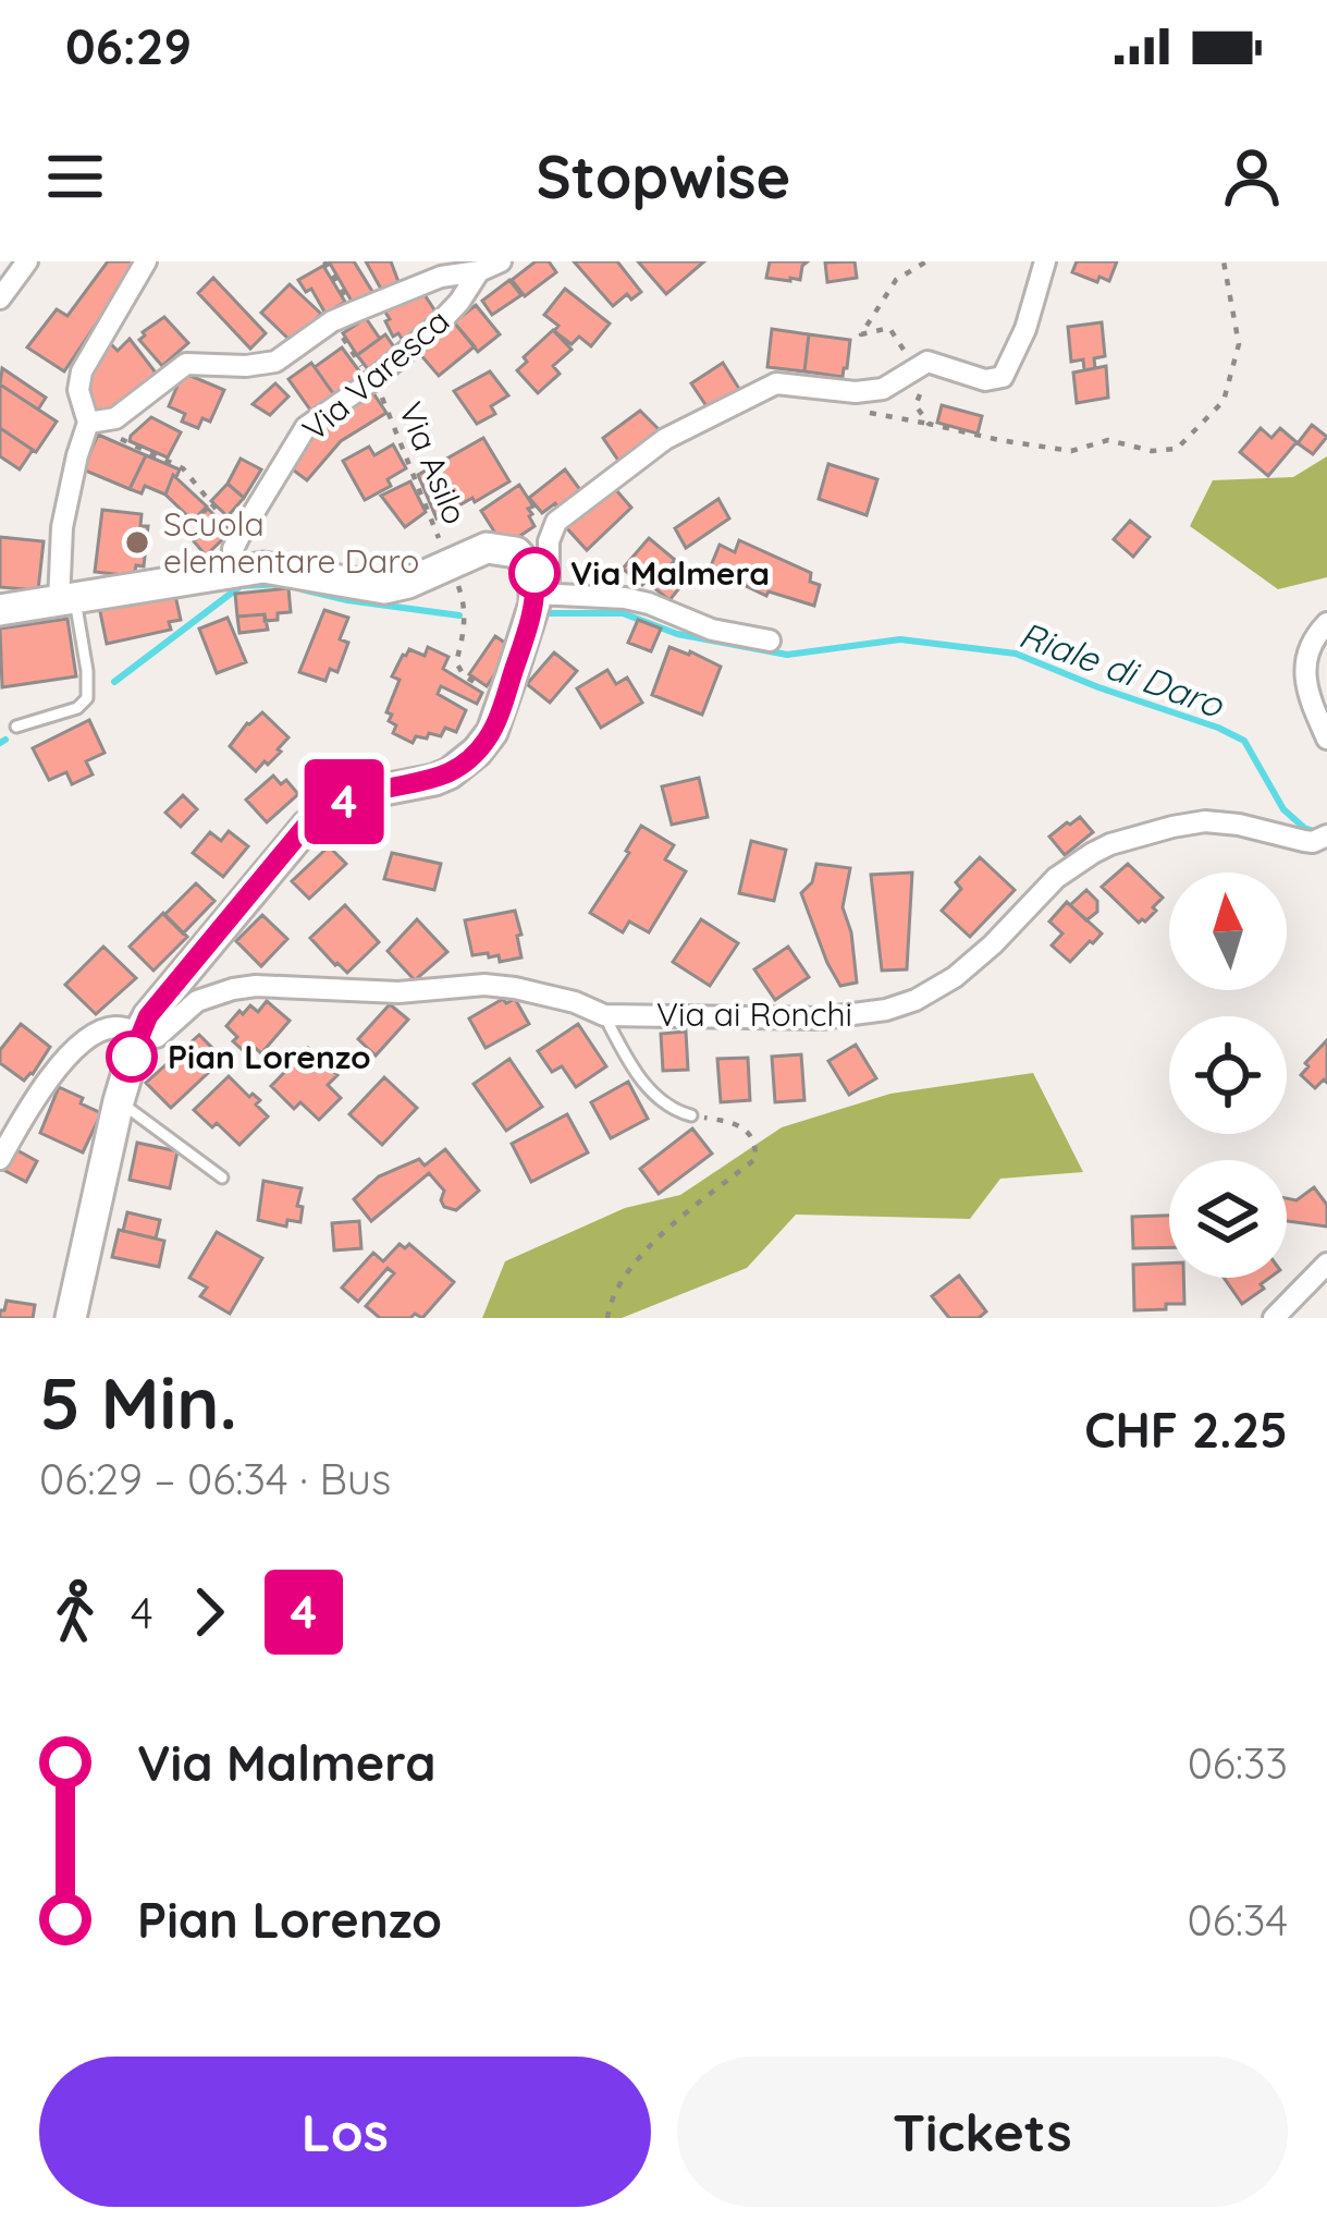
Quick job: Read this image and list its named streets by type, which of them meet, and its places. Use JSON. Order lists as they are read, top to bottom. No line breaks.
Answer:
{"streets":{"street":["Via Varesca","Via ai Ronchi"],"path":["Via Asilo"]},"crossings":[["Via Varesca","Via Asilo"]],"water":["Riale di Daro"],"places":["Scuola elementare Daro","Via Malmera","Pian Lorenzo"],"lines":["bus line 4"],"north":"top","page":{"status":"06:29","header":"Stopwise","on_map":"4","heading":["5 Min.","06:29 – 06:34 · Bus","CHF 2.25"],"legs":["4","4"],"list":[{"name":"Via Malmera","value":"06:33"},{"name":"Pian Lorenzo","value":"06:34"}],"buttons":["Los","Tickets"]}}
